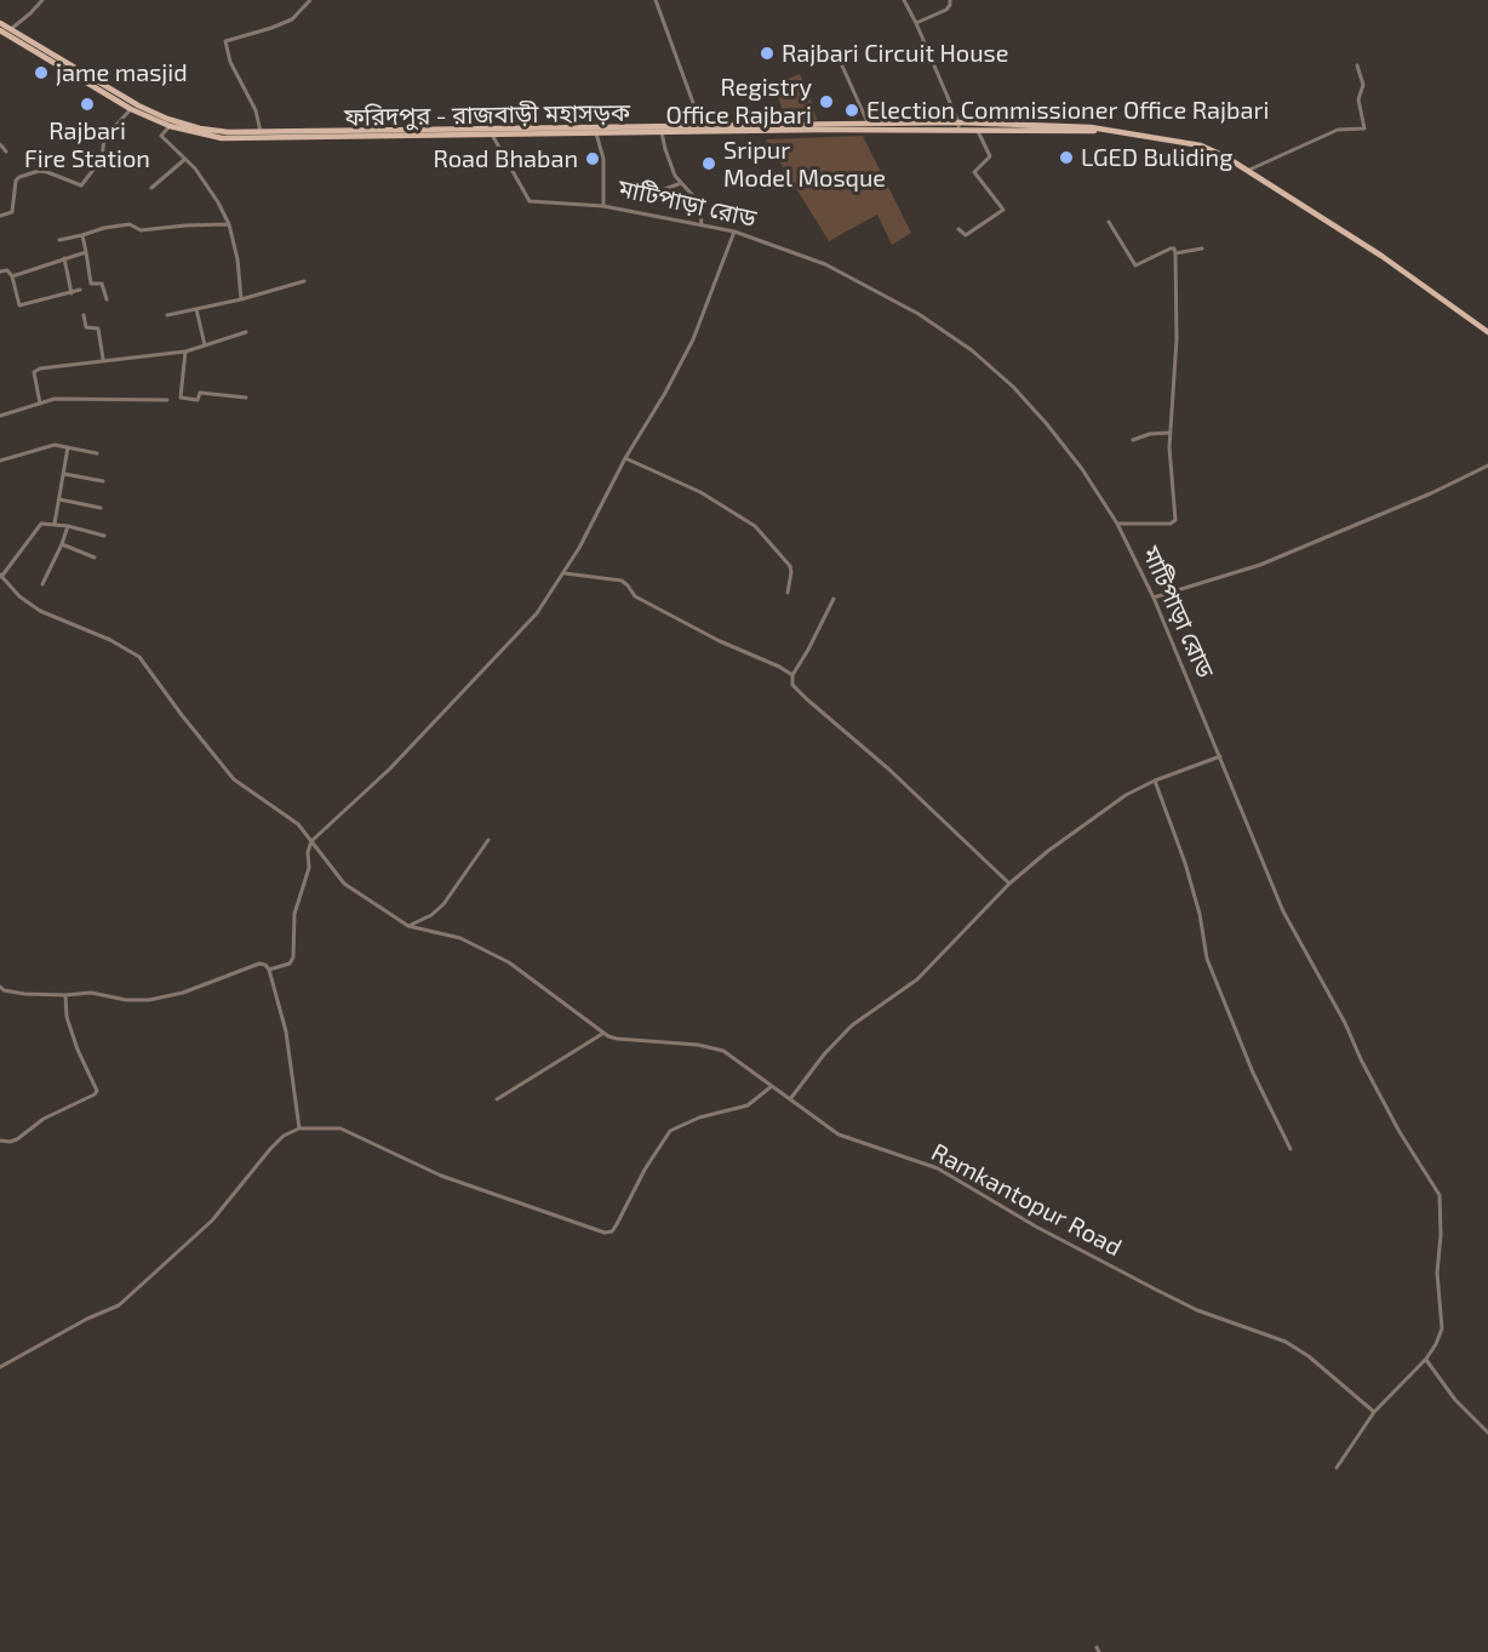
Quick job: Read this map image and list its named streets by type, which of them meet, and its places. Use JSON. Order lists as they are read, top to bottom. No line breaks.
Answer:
{"streets":{"main road":["ফরিদপুর - রাজবাড়ী মহাসড়ক"],"street":["মাটিপাড়া রোড","Ramkantopur Road"]},"crossings":[["ফরিদপুর - রাজবাড়ী মহাসড়ক","মাটিপাড়া রোড"],["মাটিপাড়া রোড","Ramkantopur Road"]],"places":["Rajbari Circuit House","jame masjid","Registry Office Rajbari","Rajbari Fire Station","Election Commissioner Office Rajbari","LGED Buliding","Road Bhaban","Sripur Model Mosque"]}
